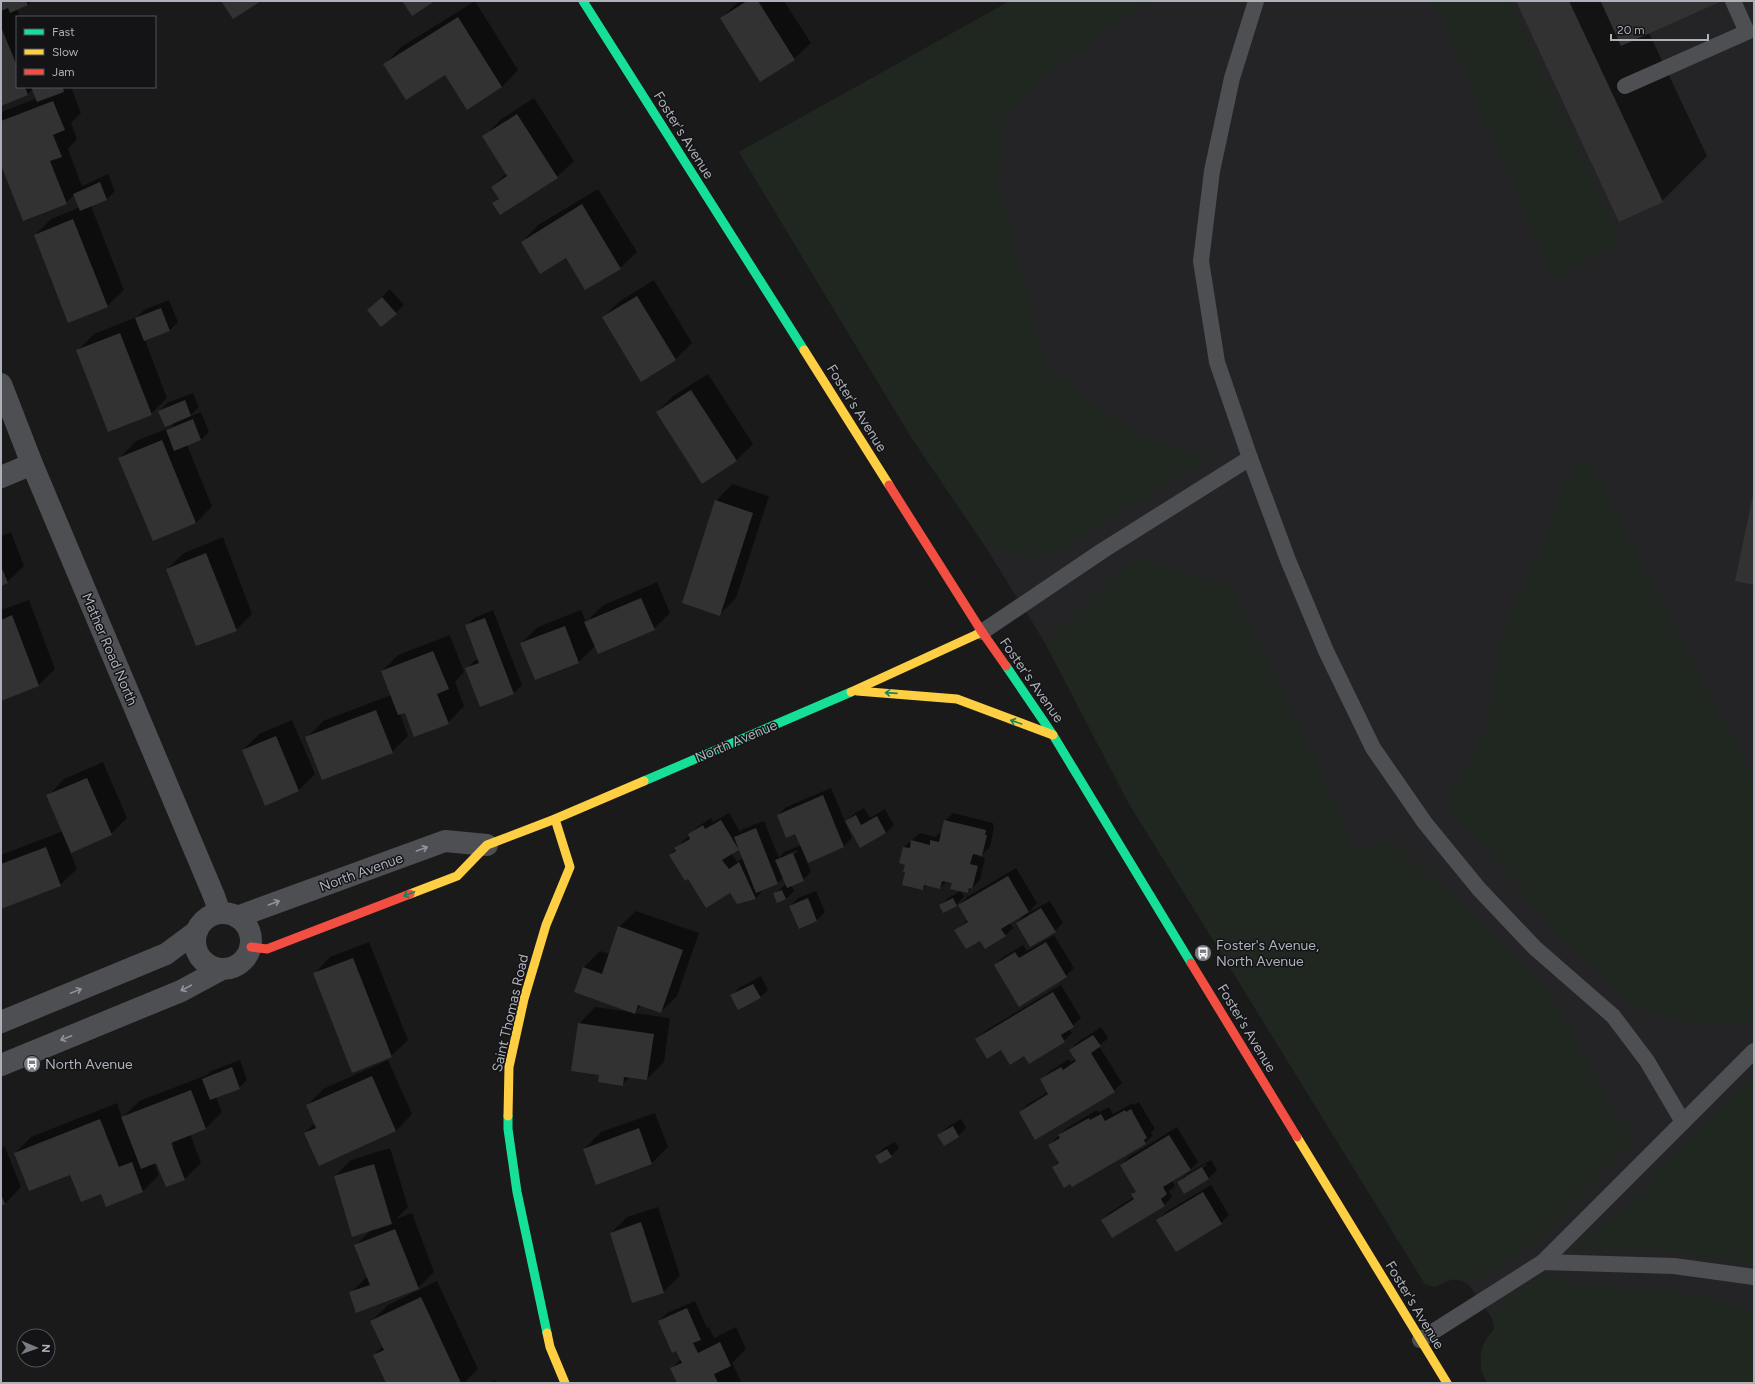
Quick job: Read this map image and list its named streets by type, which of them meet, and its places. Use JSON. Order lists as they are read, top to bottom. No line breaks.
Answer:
{"streets":{"main road":["Foster's Avenue","North Avenue","Saint Thomas Road"],"street":["Mather Road North"]},"crossings":[["Foster's Avenue","North Avenue"],["Mather Road North","North Avenue"],["North Avenue","Saint Thomas Road"]],"places":{"bus stop":["Foster's Avenue, North Avenue","North Avenue"]},"legend":["Fast","Slow","Jam"],"scale_bar":"20 m","north":"right"}
